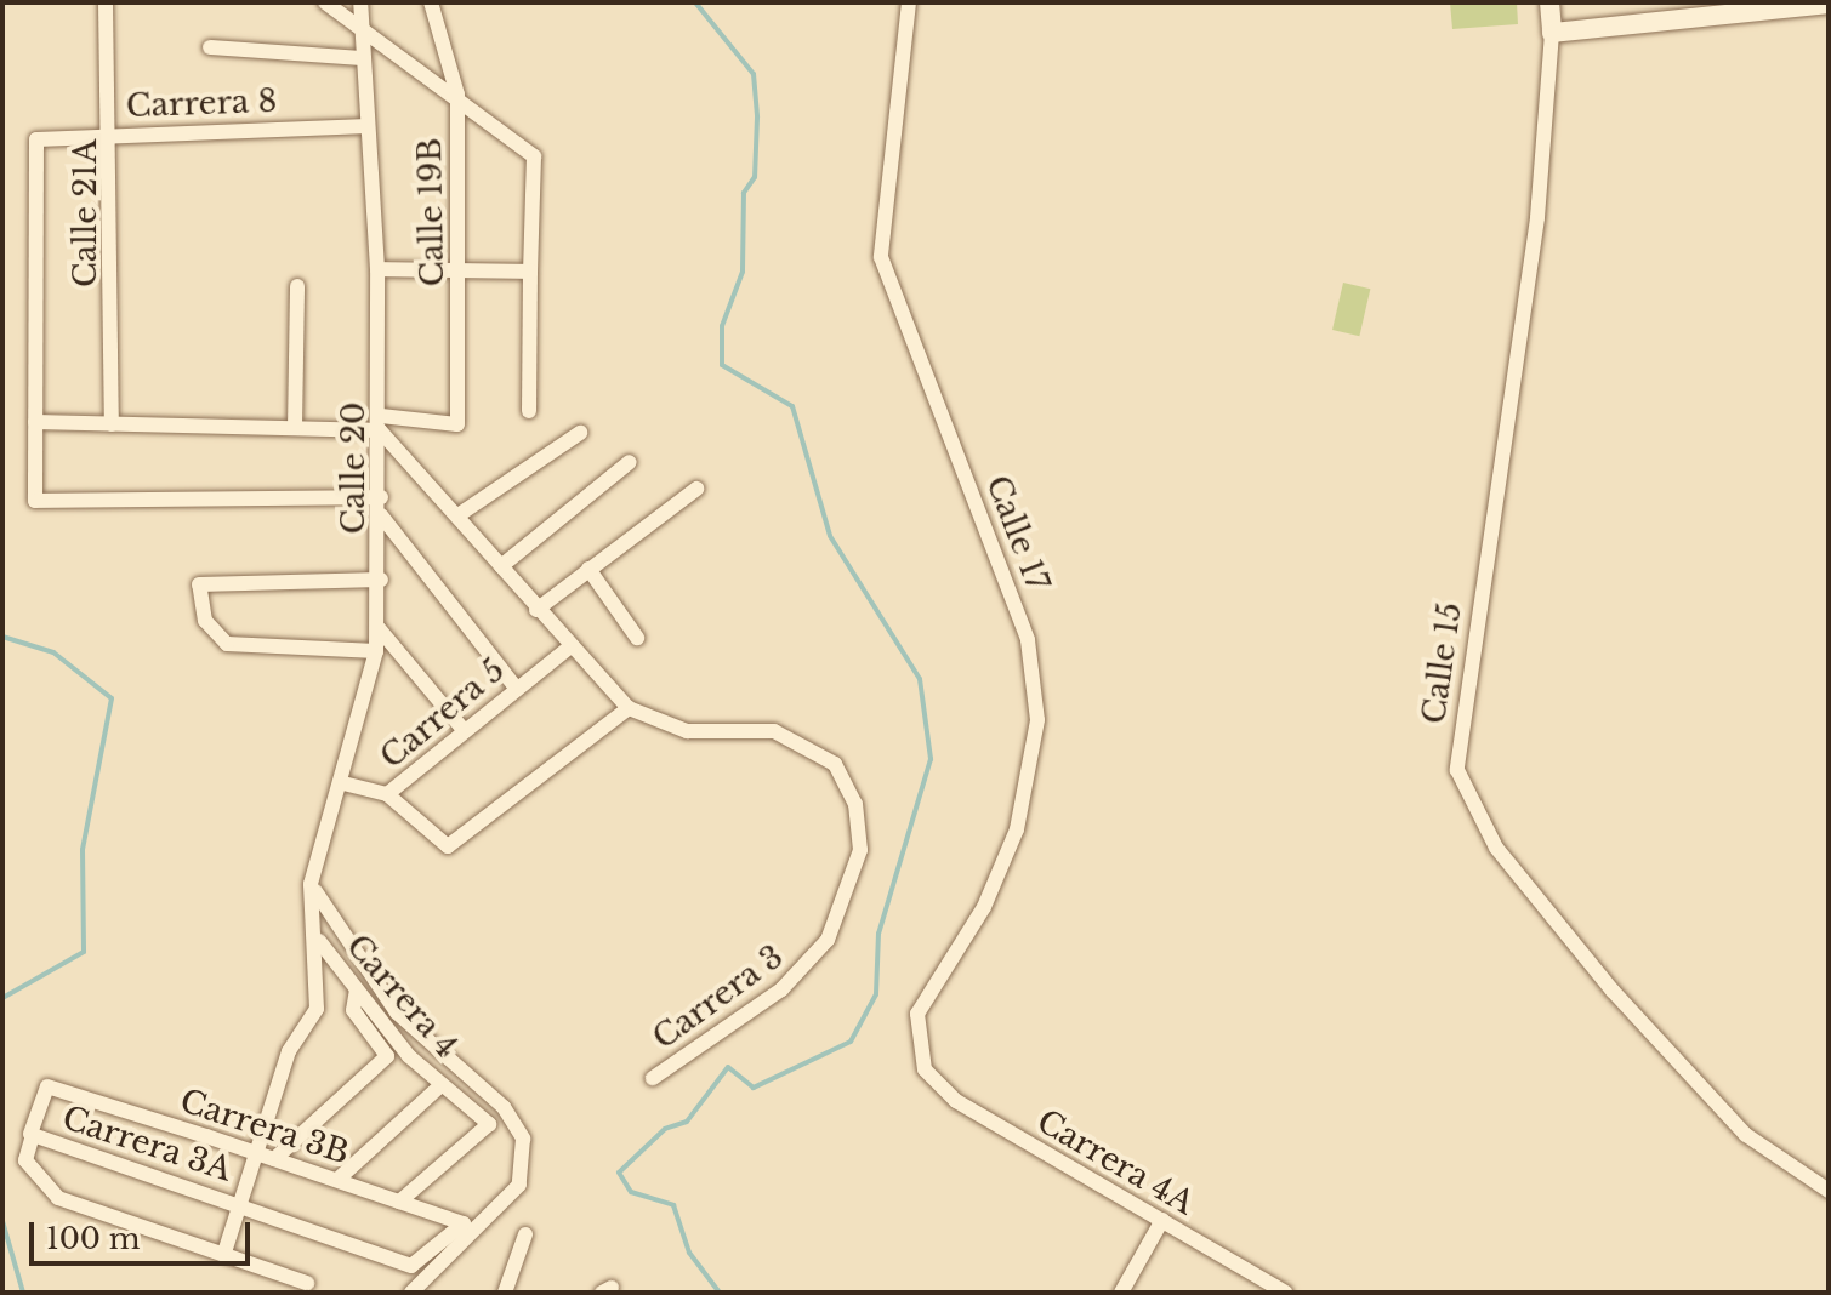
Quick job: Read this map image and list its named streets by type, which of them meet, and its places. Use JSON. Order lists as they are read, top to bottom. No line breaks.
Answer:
{"streets":{"main road":["Calle 15"],"street":["Carrera 8","Calle 19B","Calle 21A","Calle 20","Calle 17","Carrera 5","Carrera 4","Carrera 3","Carrera 3B","Carrera 3A","Carrera 4A"]},"crossings":[["Carrera 8","Calle 21A"],["Carrera 8","Calle 20"],["Calle 19B","Calle 20"],["Calle 20","Carrera 5"],["Calle 20","Carrera 4"],["Calle 20","Carrera 3B"],["Calle 20","Carrera 3A"],["Calle 17","Carrera 4A"],["Carrera 5","Carrera 3"],["Carrera 4","Carrera 3B"],["Carrera 3B","Carrera 3A"]],"scale_bar":"100 m"}
